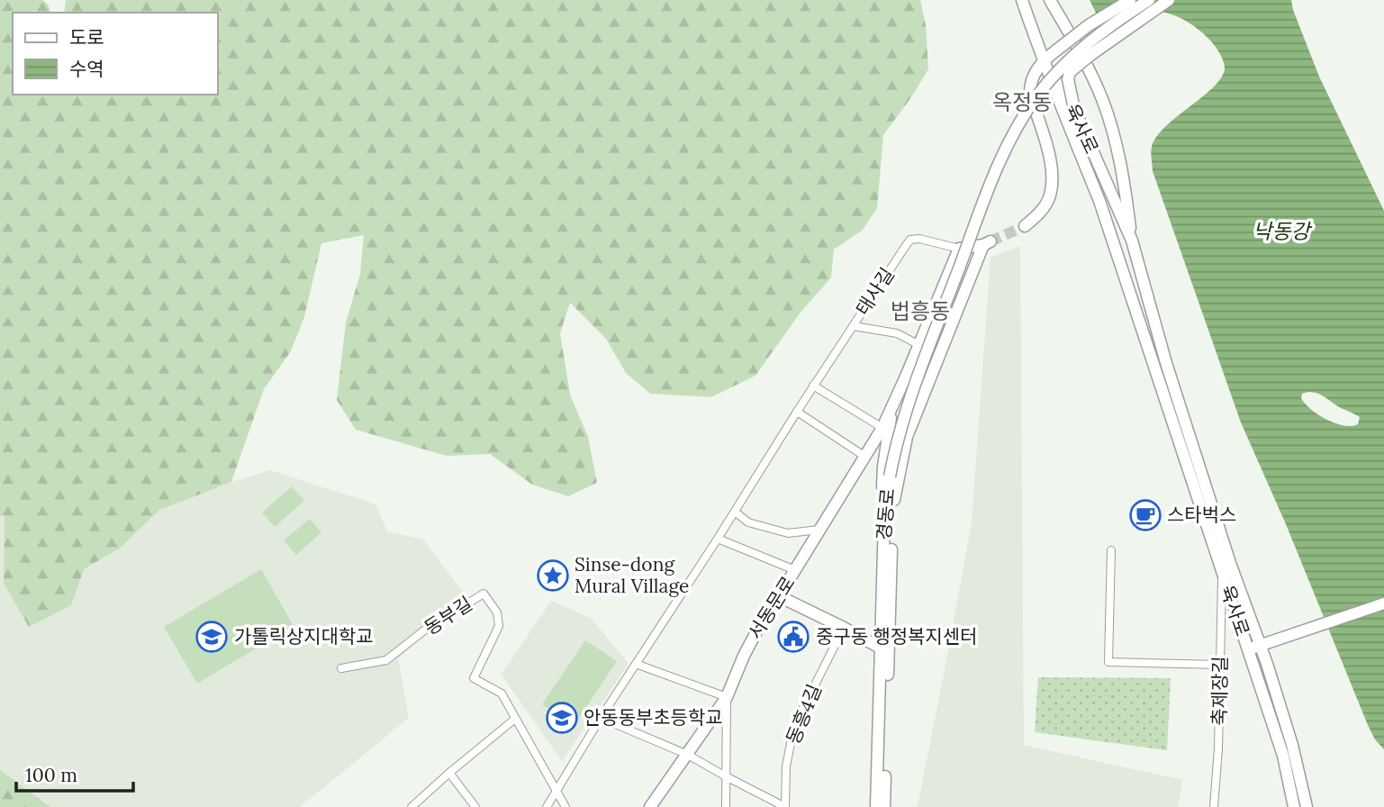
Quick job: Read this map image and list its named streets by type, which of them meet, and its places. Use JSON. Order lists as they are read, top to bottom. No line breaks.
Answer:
{"streets":{"street":["육사로","태사길","경동로","서동문로","동부길","축제장길","동흥4길"]},"crossings":[["육사로","축제장길"]],"districts":["옥정동","법흥동"],"water":["낙동강"],"places":{"cafe":["스타벅스"],"place":["Sinse-dong Mural Village"],"school or university":["가톨릭상지대학교","안동동부초등학교"],"public building":["중구동 행정복지센터"]},"legend":["도로","수역"],"scale_bar":"100 m"}
